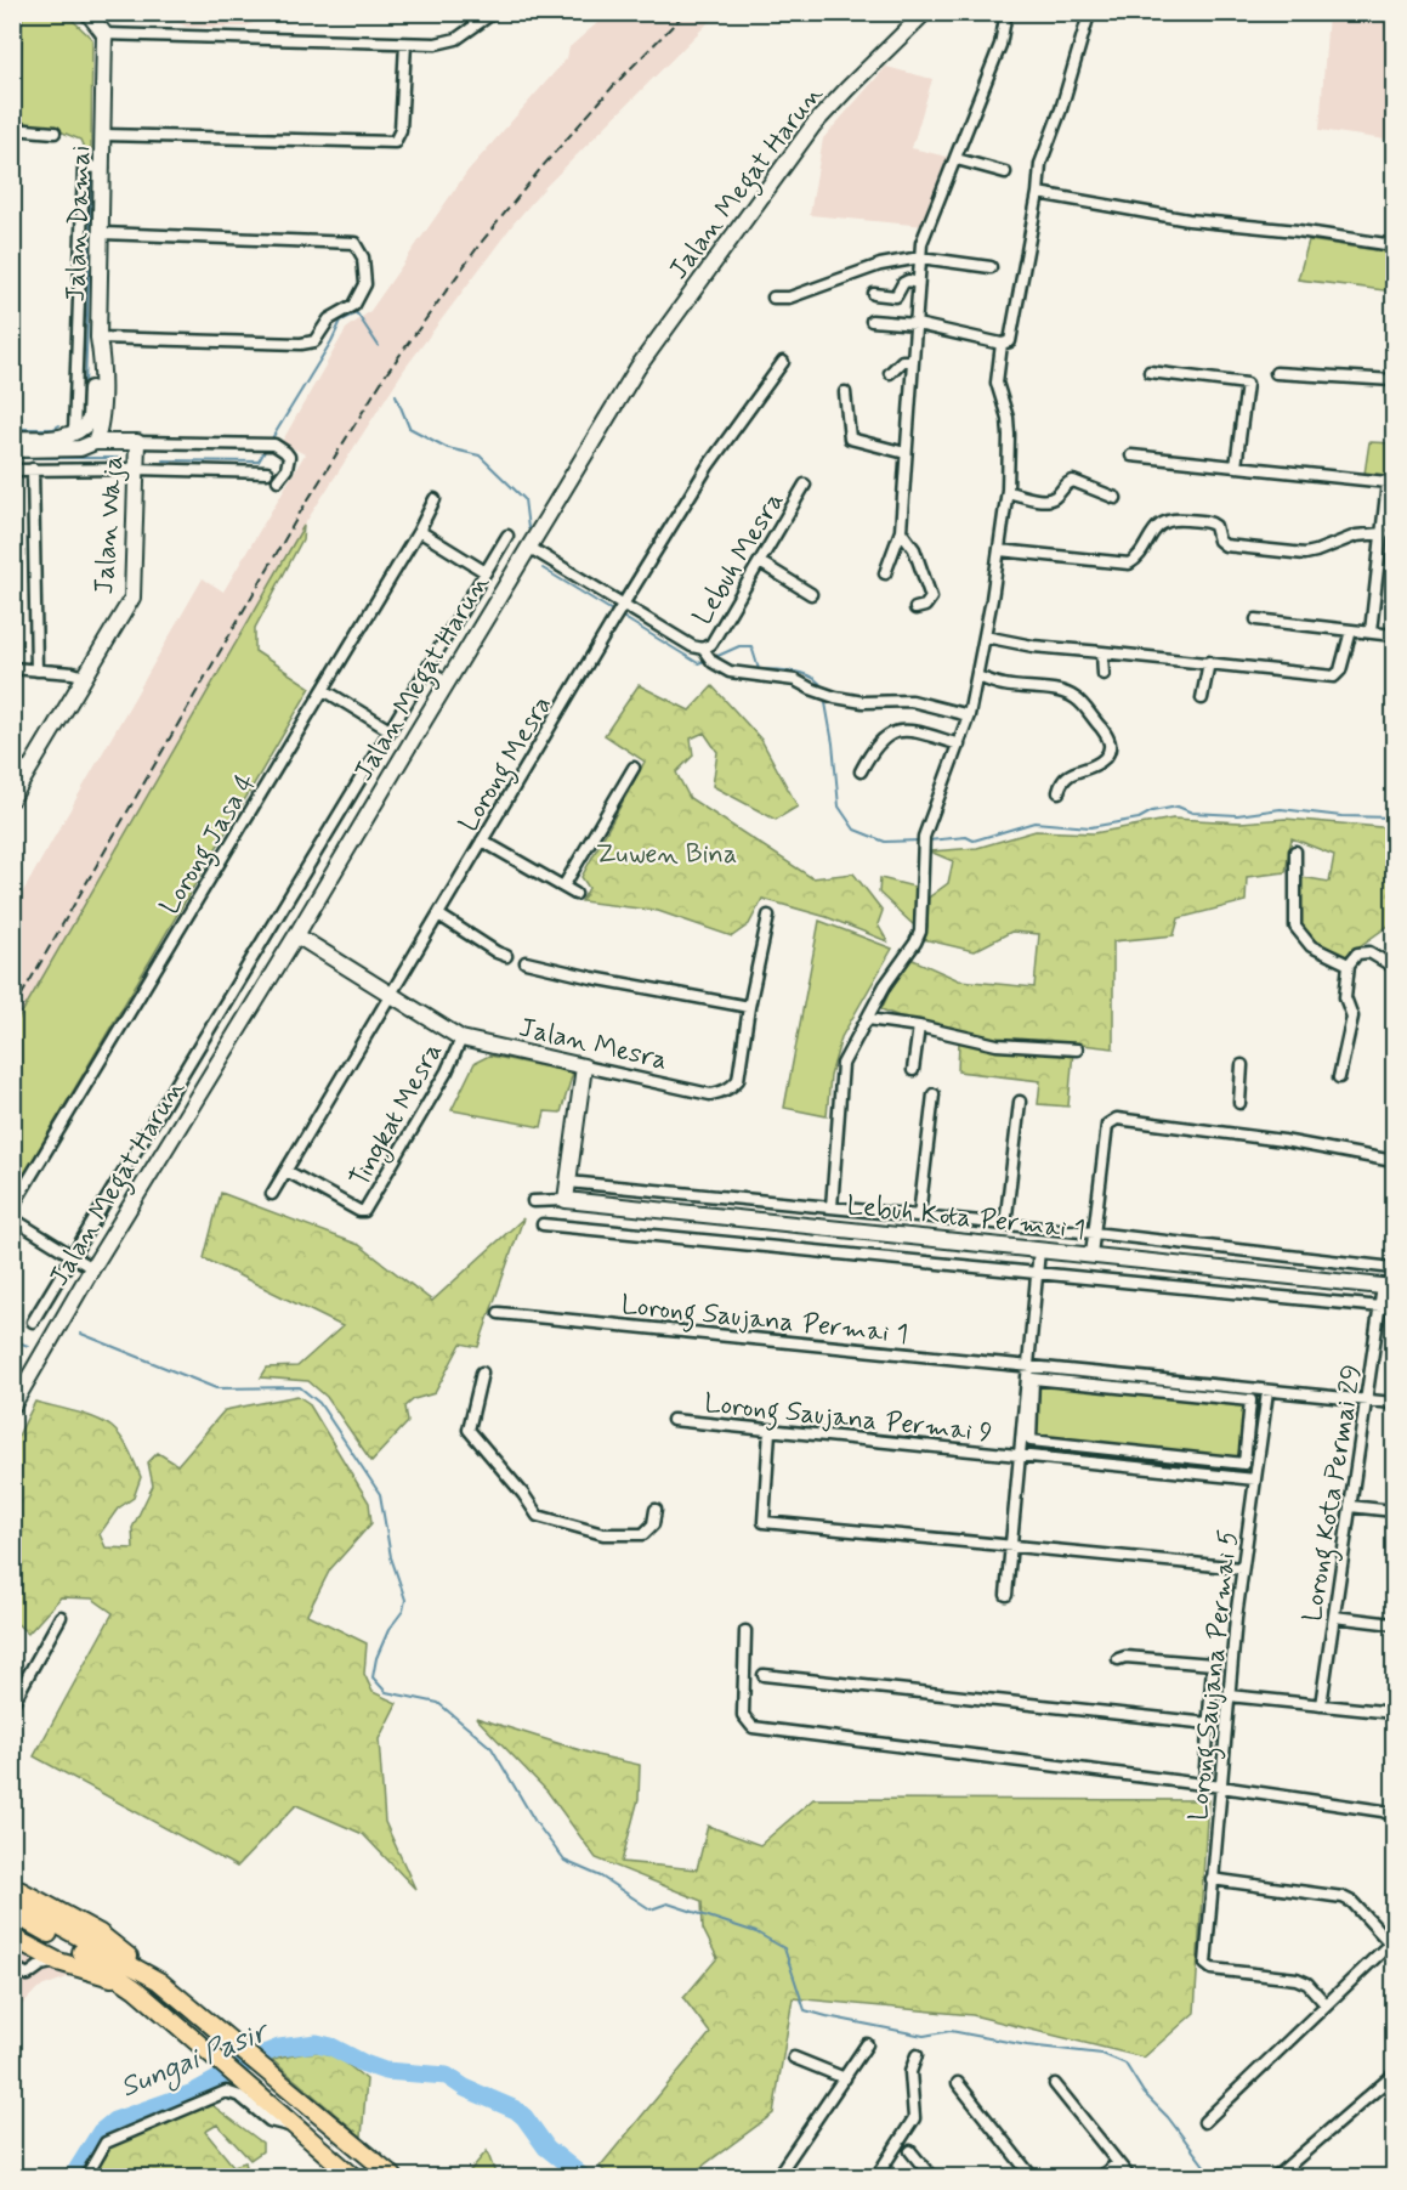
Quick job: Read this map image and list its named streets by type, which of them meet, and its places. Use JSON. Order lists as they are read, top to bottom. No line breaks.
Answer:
{"streets":{"street":["Jalan Megat Harun","Jalan Damai","Jalan Waja","Lebuh Mesra","Lorong Mesra","Lorong Jasa 4","Jalan Mesra","Tingkat Mesra","Lebuh Kota Permai 1","Lorong Saujana Permai 1","Lorong Saujana Permai 9","Lorong Kota Permai 29","Lorong Saujana Permai 5"]},"crossings":[["Jalan Megat Harun","Jalan Mesra"],["Lorong Mesra","Jalan Mesra"],["Lorong Mesra","Tingkat Mesra"],["Jalan Mesra","Tingkat Mesra"],["Lebuh Kota Permai 1","Lorong Kota Permai 29"],["Lorong Saujana Permai 1","Lorong Kota Permai 29"],["Lorong Saujana Permai 1","Lorong Saujana Permai 5"],["Lorong Saujana Permai 9","Lorong Saujana Permai 5"]],"water":["Sungai Pasir"],"parks":["Zuwen Bina"]}
